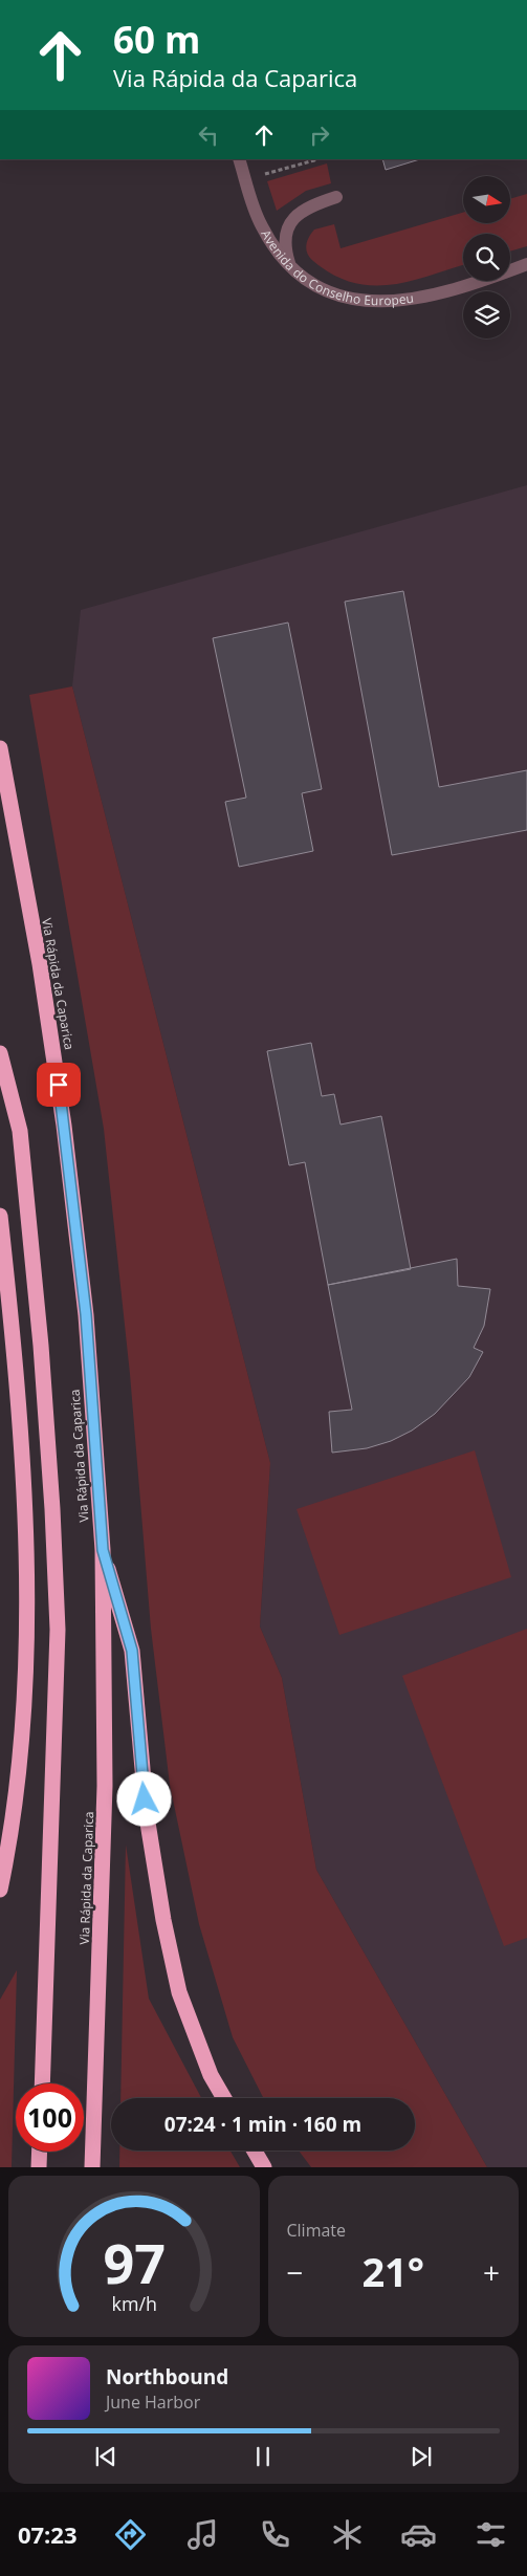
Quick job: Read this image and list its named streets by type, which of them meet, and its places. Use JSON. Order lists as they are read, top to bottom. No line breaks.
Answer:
{"streets":{"highway":["Via Rápida da Caparica"],"street":["Avenida do Conselho Europeu"]},"north":"right","page":{"turn":["60 m","Via Rápida da Caparica"],"limit":"100","trip":"07:24 · 1 min · 160 m","tile":"Climate","heat":["−","21°","+"],"song":["Northbound","June Harbor"],"tabs":"07:23","gauge":["97","km/h"]}}
